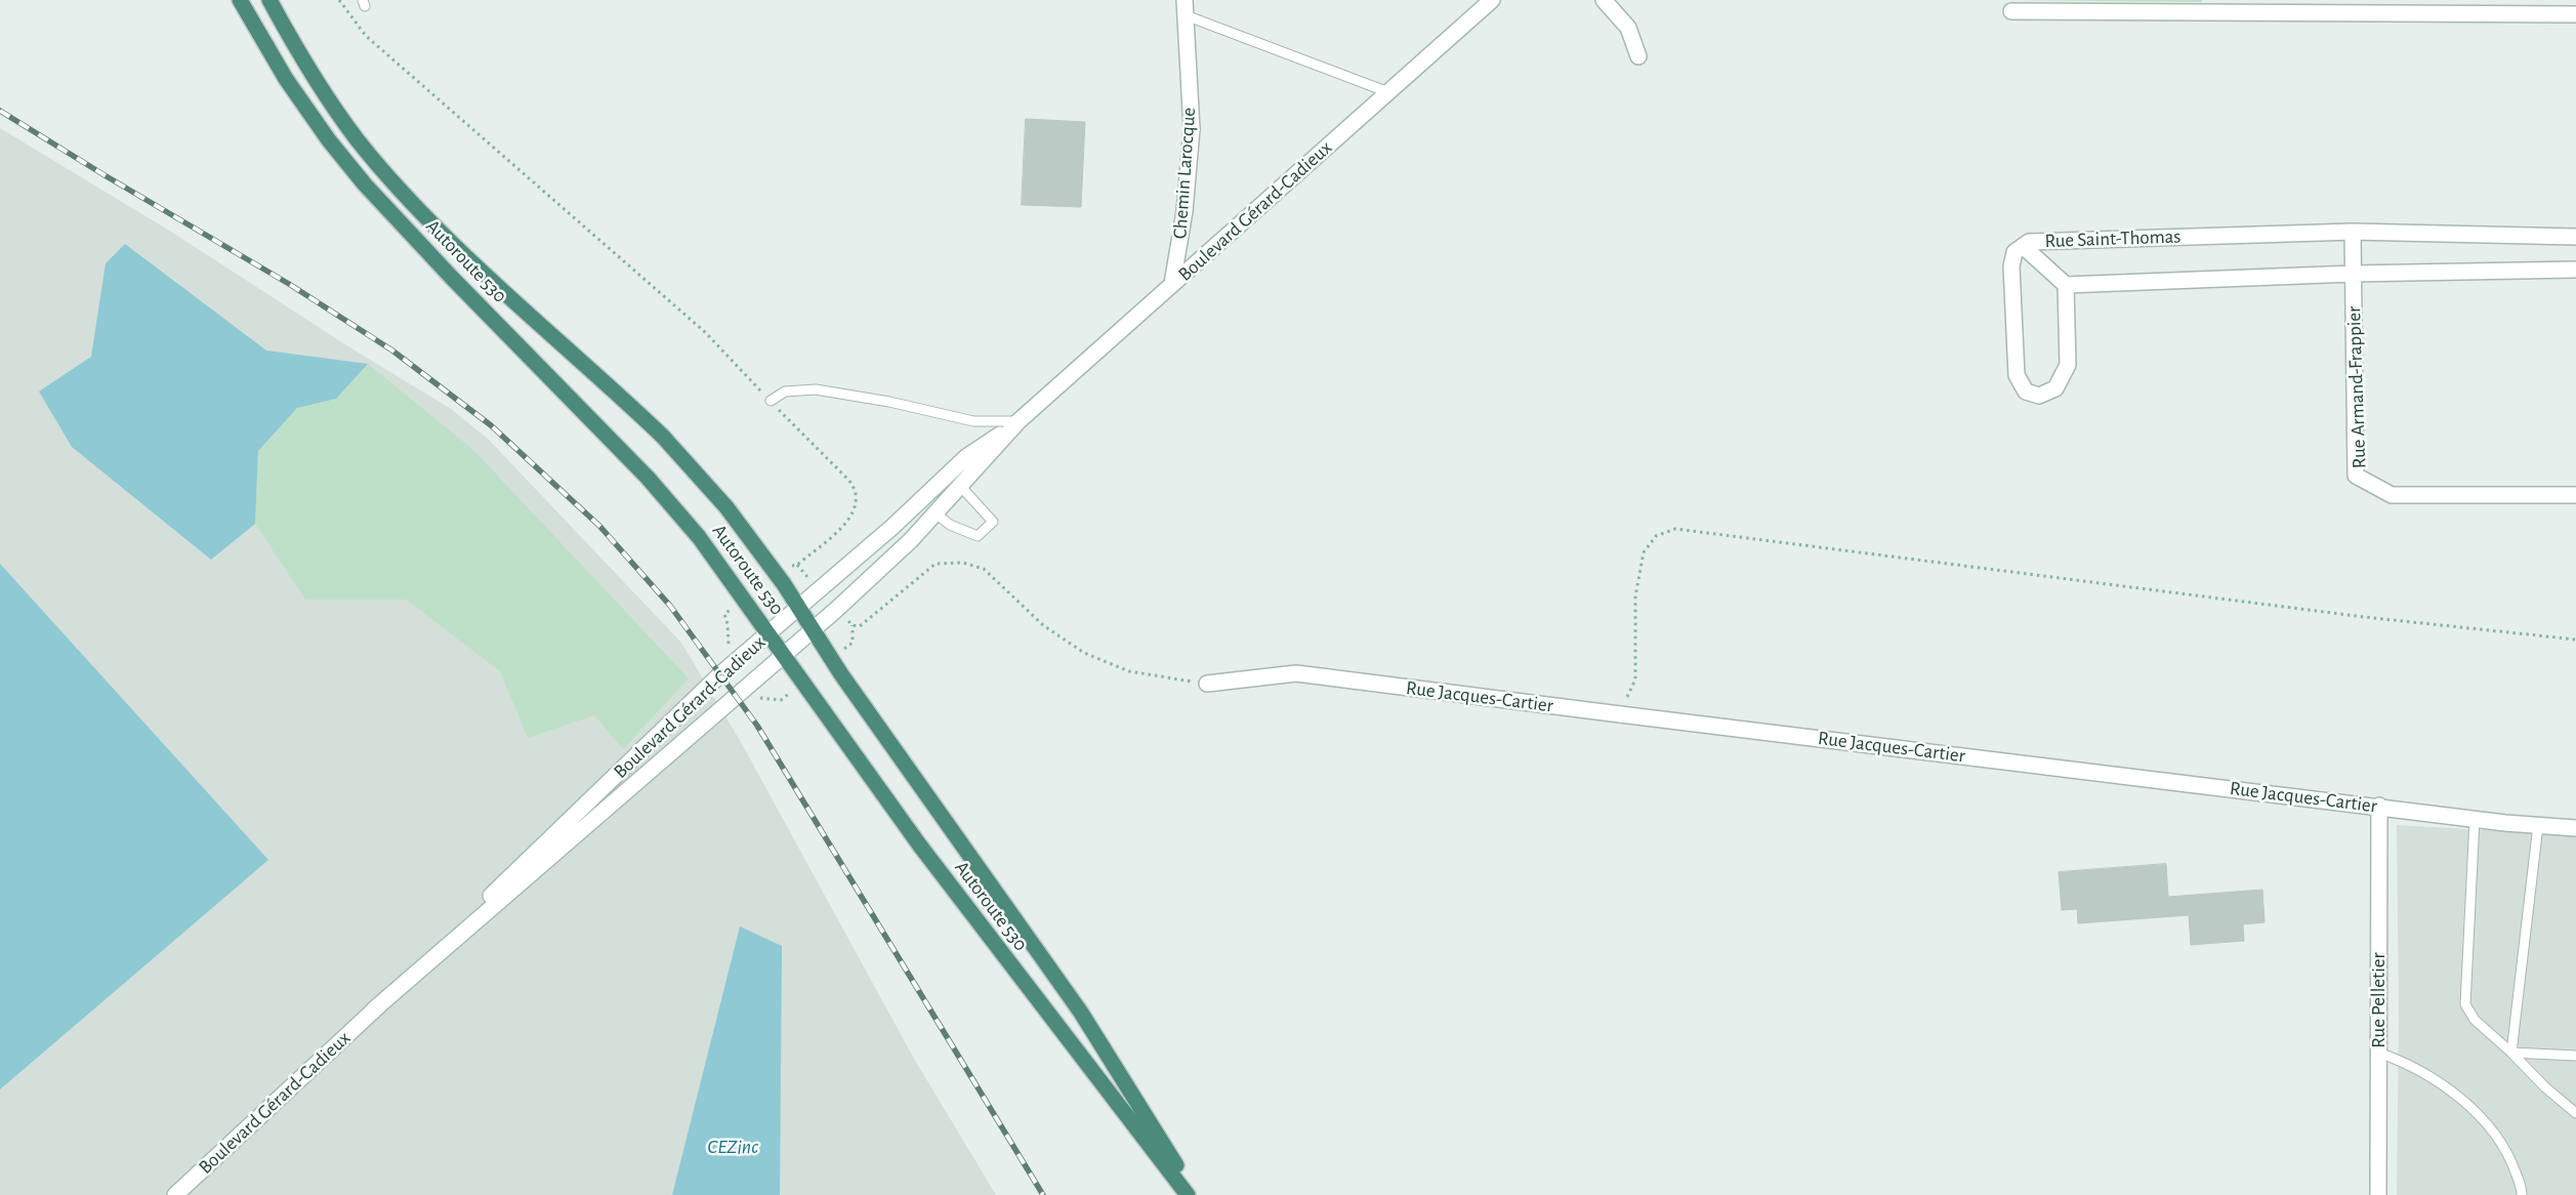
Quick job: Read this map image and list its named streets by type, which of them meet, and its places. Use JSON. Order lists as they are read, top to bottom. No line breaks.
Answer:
{"streets":{"highway":["Autoroute 530"],"street":["Chemin Larocque","Boulevard Gérard-Cadieux","Rue Saint-Thomas","Rue Armand-Frappier","Rue Jacques-Cartier","Rue Pelletier"]},"crossings":[["Chemin Larocque","Boulevard Gérard-Cadieux"],["Boulevard Gérard-Cadieux","Autoroute 530"],["Rue Saint-Thomas","Rue Armand-Frappier"],["Rue Jacques-Cartier","Rue Pelletier"]],"water":["CEZinc"]}
